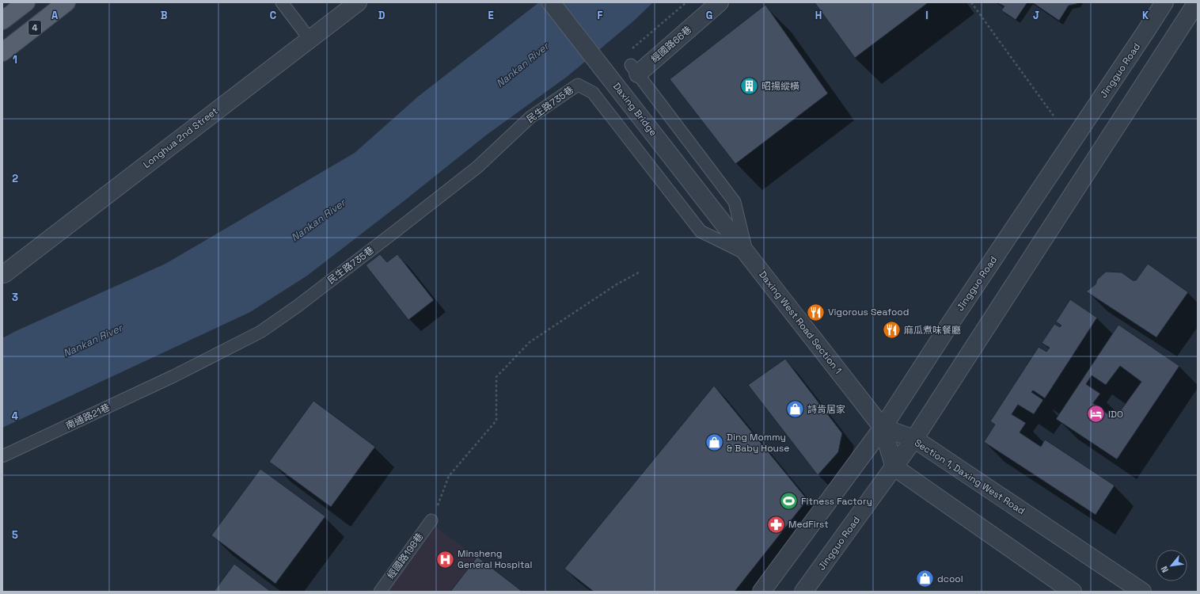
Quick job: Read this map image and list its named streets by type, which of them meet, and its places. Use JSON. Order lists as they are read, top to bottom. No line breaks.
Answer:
{"streets":{"main road":["4"],"street":["經國路66巷","Jingguo Road","Daxing Bridge","Longhua 2nd Street","Daxing West Road Section 1","Section 1, Daxing West Road"],"lane":["民生路735巷","南通路21巷","經國路198巷"]},"crossings":[["Jingguo Road","Daxing West Road Section 1"],["Jingguo Road","Section 1, Daxing West Road"],["民生路735巷","Daxing West Road Section 1"],["民生路735巷","南通路21巷"],["Daxing Bridge","Daxing West Road Section 1"],["Daxing West Road Section 1","Section 1, Daxing West Road"]],"water":["Nankan River"],"places":{"building":["昭揚縱橫"],"restaurant":["Vigorous Seafood","麻瓜煮味餐廳"],"shop":["詩肯居家","Ding Mommy & Baby House","dcool"],"hotel":["IDO"],"sports":["Fitness Factory"],"pharmacy":["MedFirst"],"hospital":["Minsheng General Hospital"]},"north":"bottom left","grid":{"columns":["A","B","C","D","E","F","G","H","I","J","K"],"rows":["1","2","3","4","5"]}}
